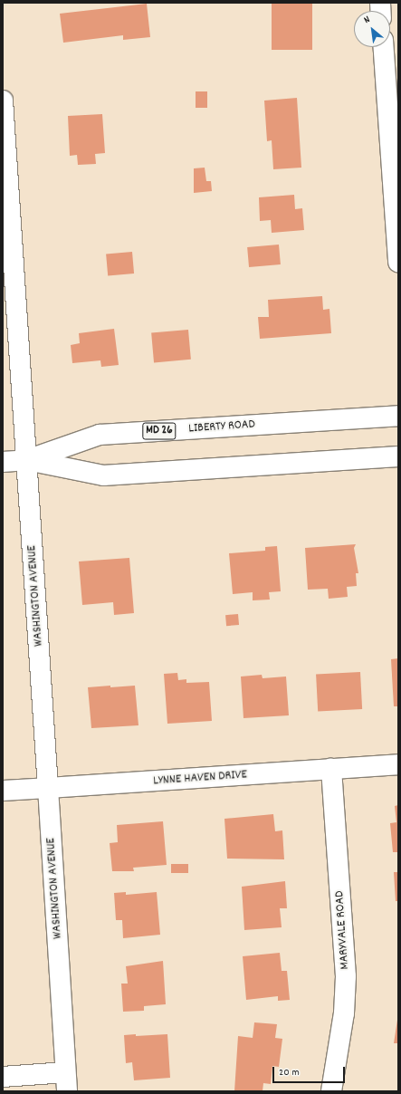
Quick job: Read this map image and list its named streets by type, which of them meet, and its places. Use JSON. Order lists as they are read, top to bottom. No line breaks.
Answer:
{"streets":{"main road":["LIBERTY ROAD","MD 26","WASHINGTON AVENUE","LYNNE HAVEN DRIVE","MARYVALE ROAD"]},"crossings":[["LIBERTY ROAD","WASHINGTON AVENUE"],["WASHINGTON AVENUE","LYNNE HAVEN DRIVE"],["LYNNE HAVEN DRIVE","MARYVALE ROAD"]],"scale_bar":"20 m","north":"top left"}
